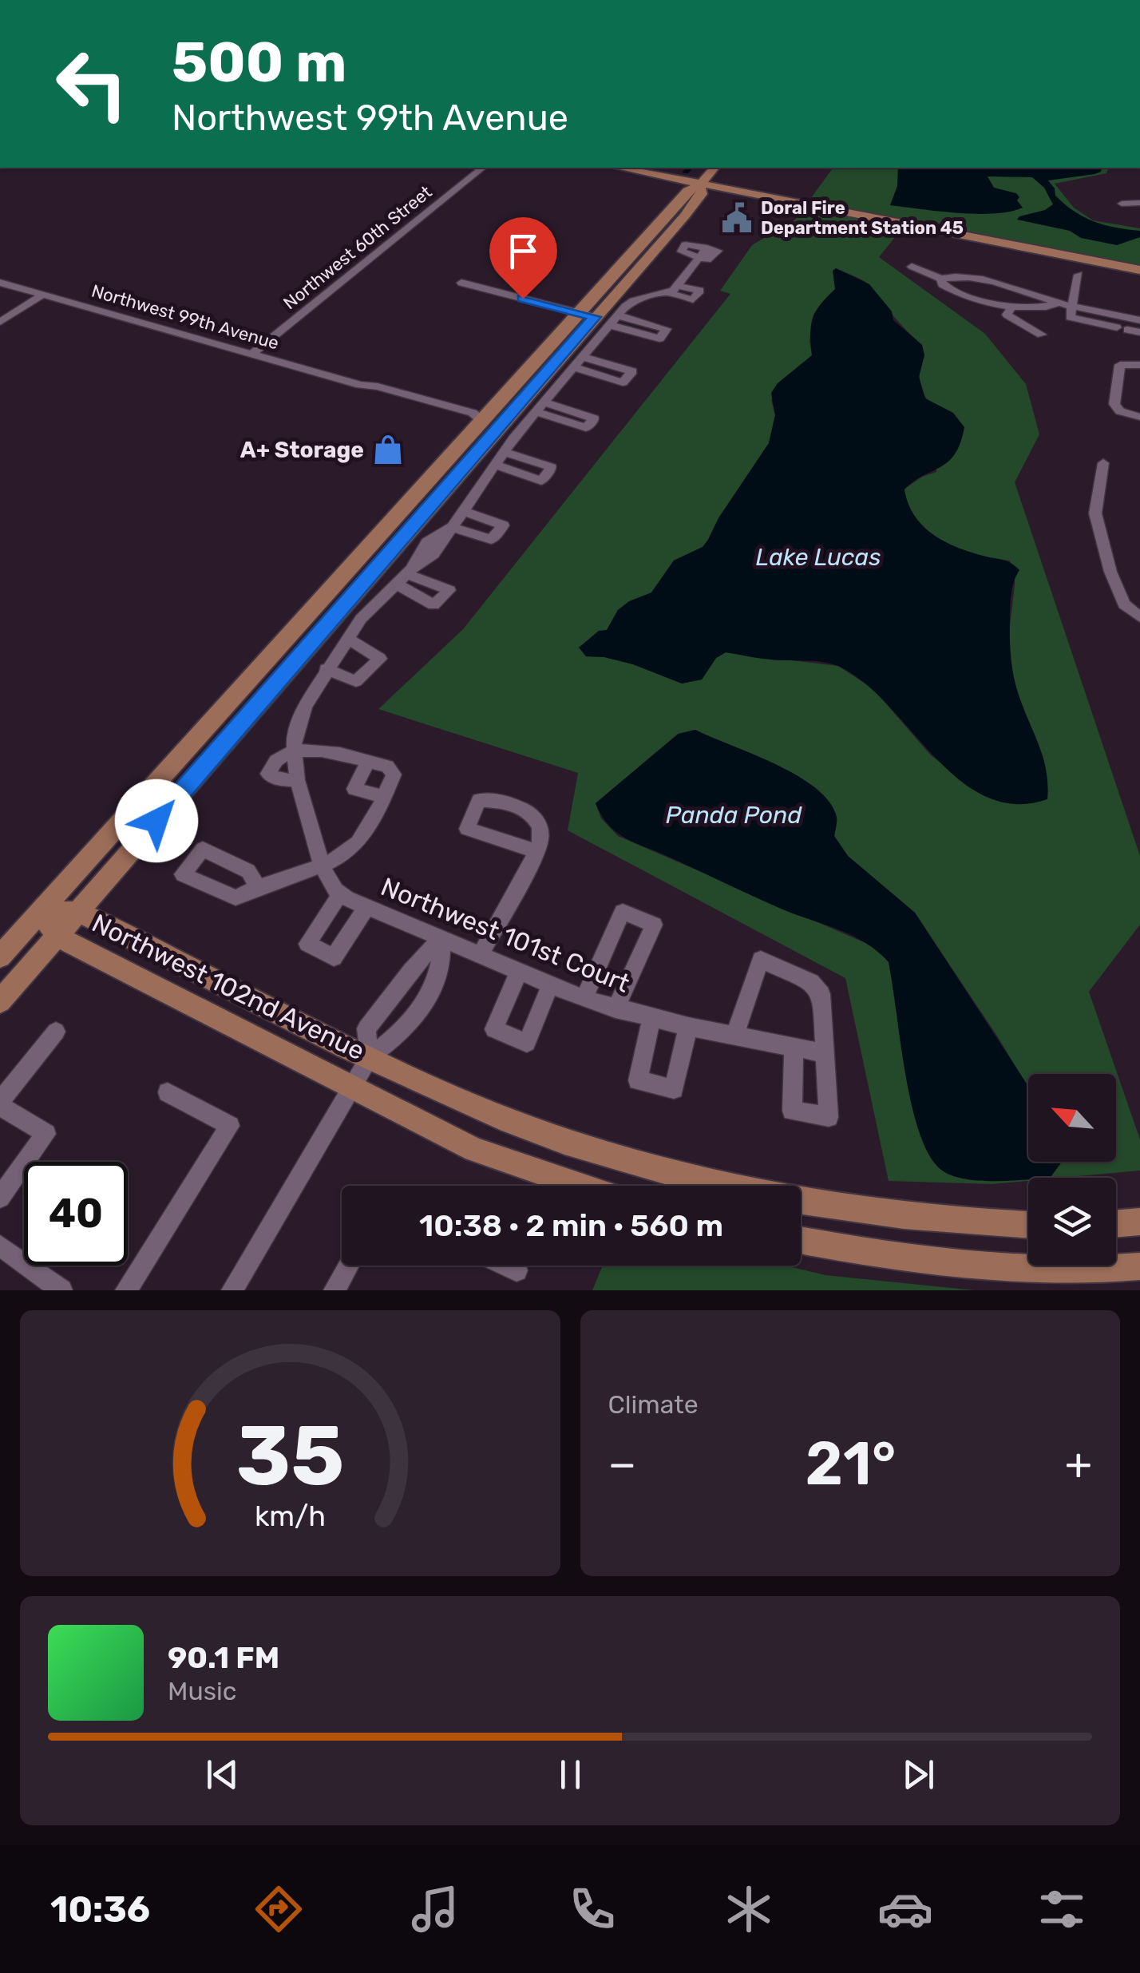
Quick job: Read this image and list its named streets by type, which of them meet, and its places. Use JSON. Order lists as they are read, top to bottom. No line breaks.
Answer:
{"streets":{"street":["Northwest 60th Street","Northwest 99th Avenue","Northwest 101st Court","Northwest 102nd Avenue"]},"crossings":[["Northwest 60th Street","Northwest 99th Avenue"]],"water":["Lake Lucas","Panda Pond"],"places":{"public building":["Doral Fire Department Station 45"],"shop":["A+ Storage"]},"north":"top left","page":{"turn":["500 m","Northwest 99th Avenue"],"limit":"40","trip":"10:38 · 2 min · 560 m","tile":"Climate","heat":["−","21°","+"],"song":["90.1 FM","Music"],"tabs":"10:36","gauge":["35","km/h"]}}
